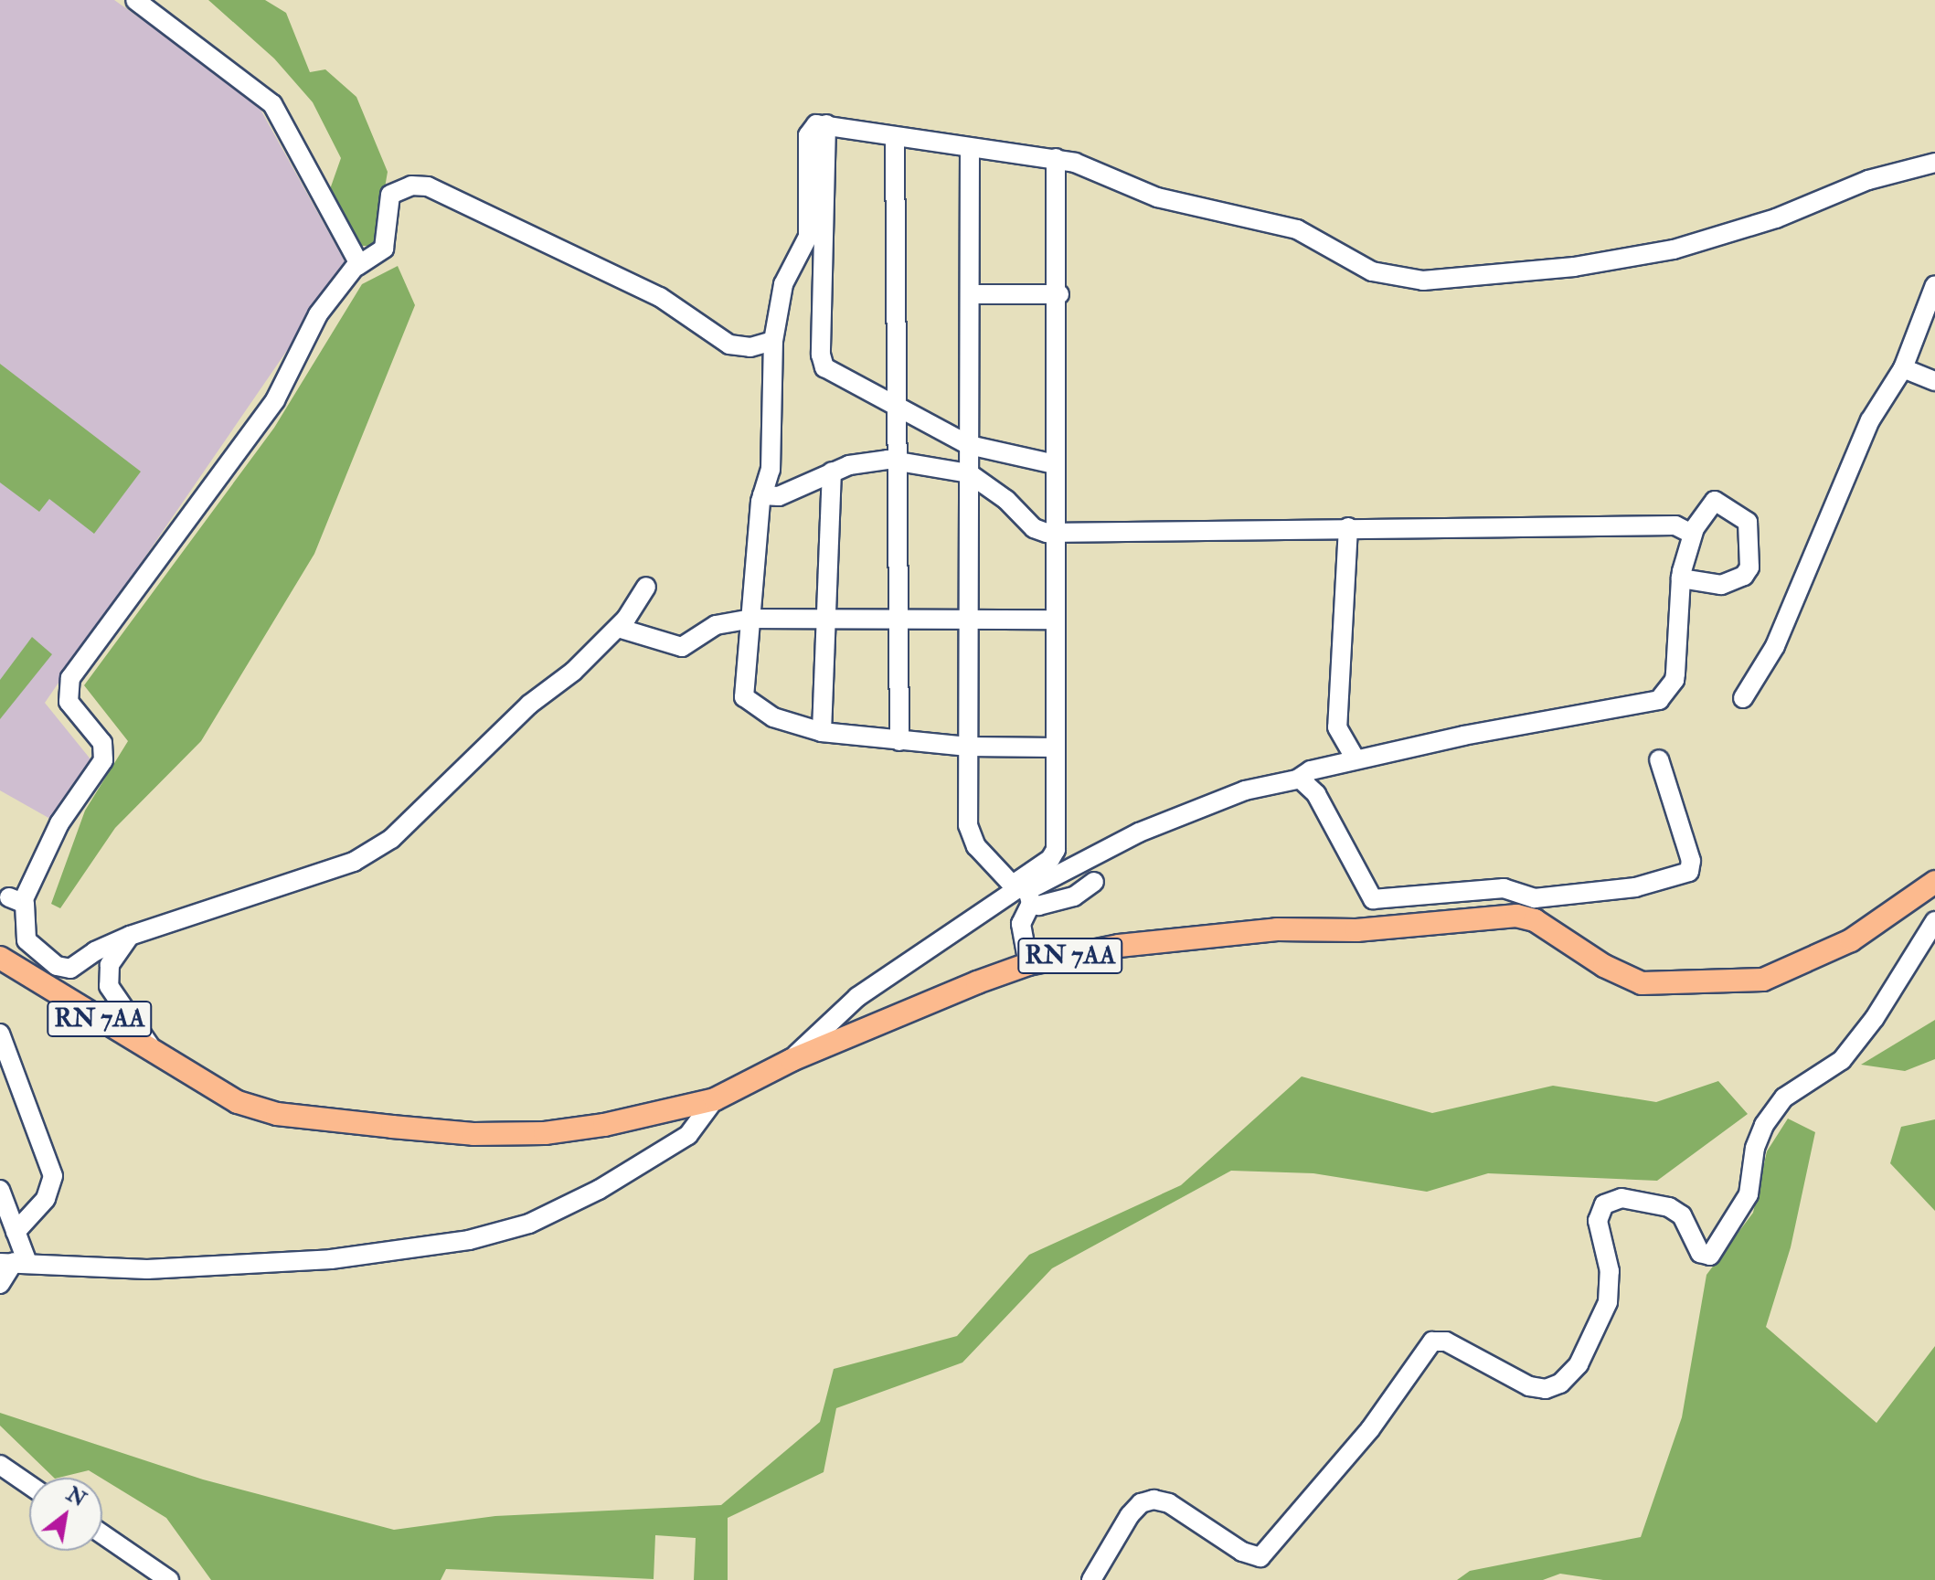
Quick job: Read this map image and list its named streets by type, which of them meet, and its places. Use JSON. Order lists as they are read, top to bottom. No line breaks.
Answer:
{"streets":{"main road":["RN 7AA"]},"north":"top right"}
